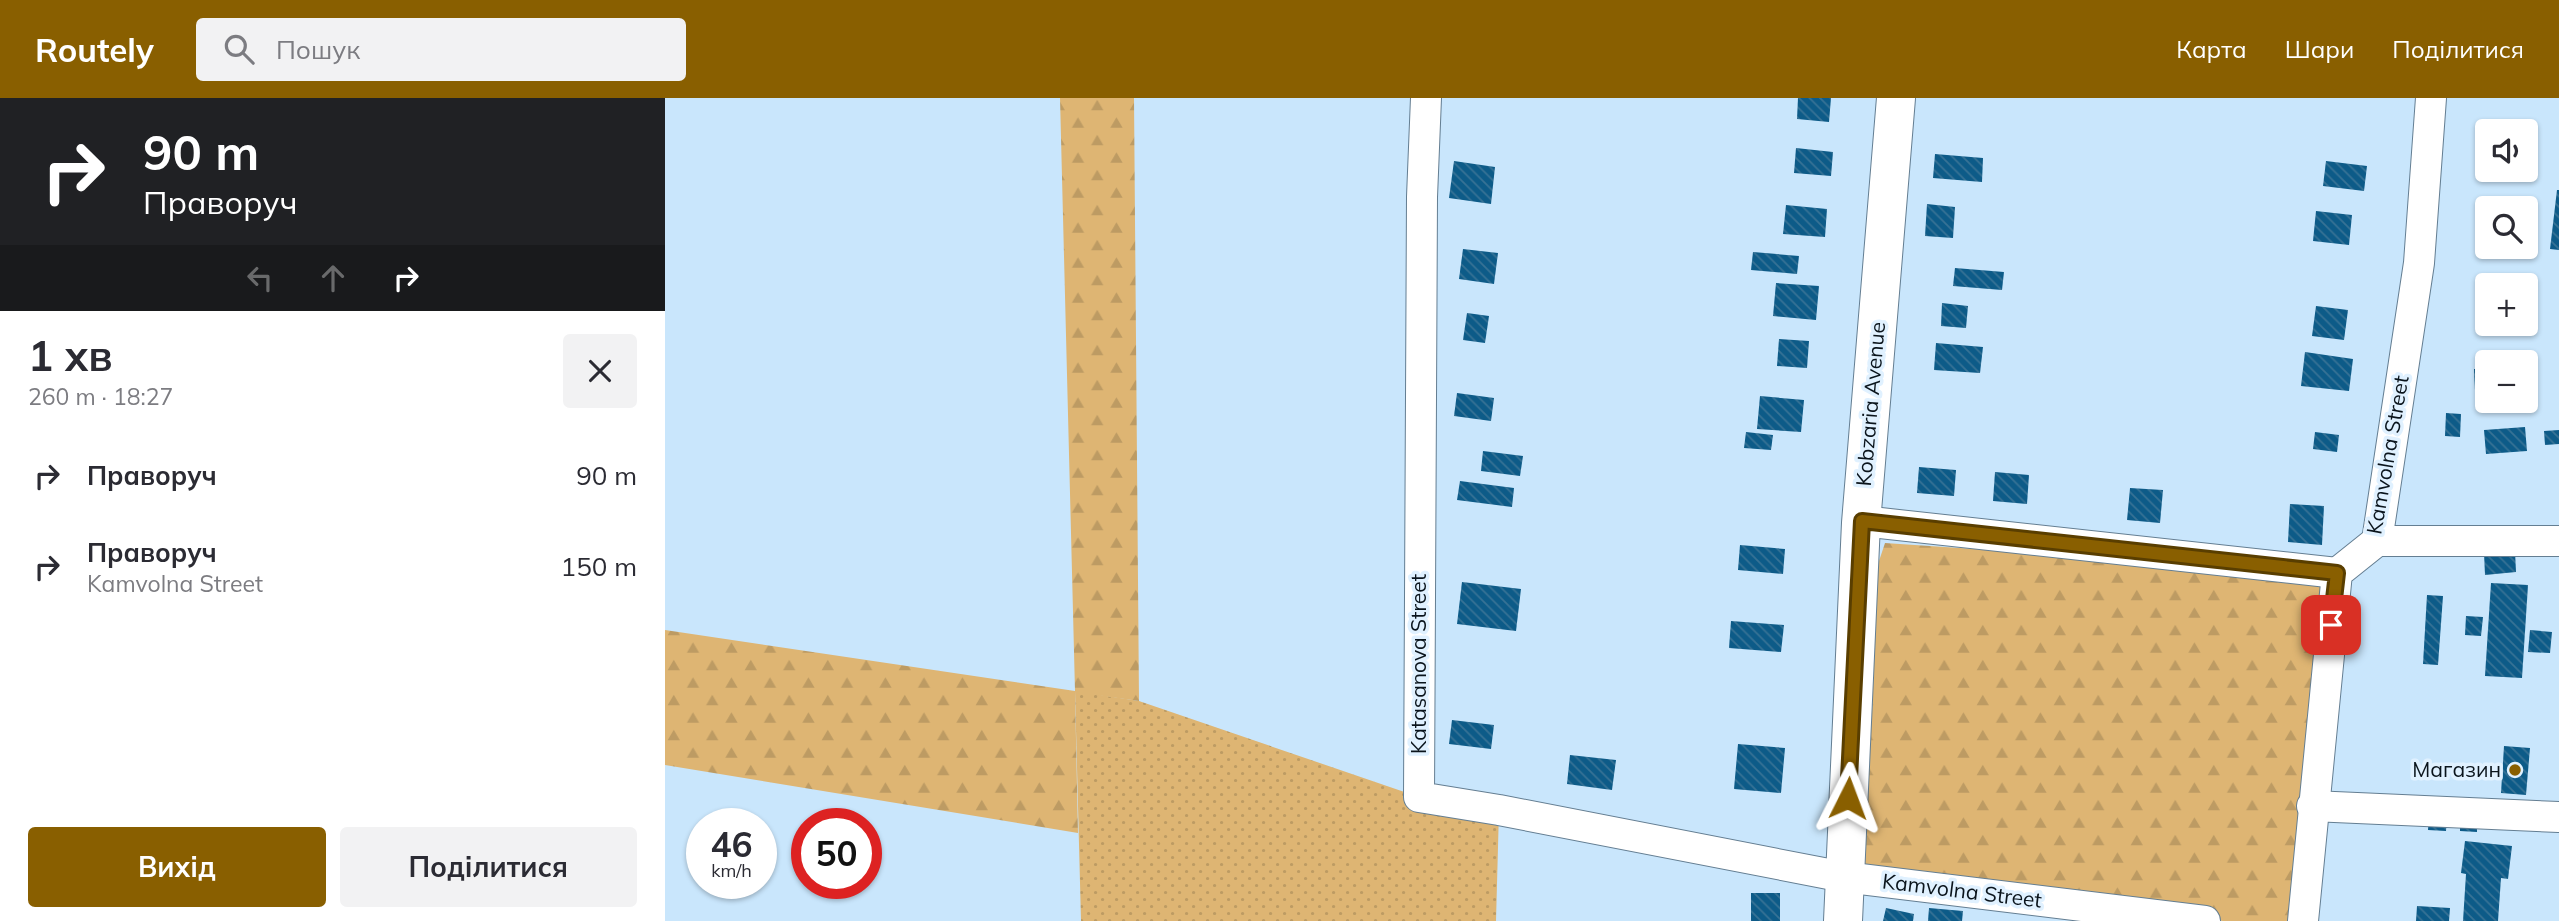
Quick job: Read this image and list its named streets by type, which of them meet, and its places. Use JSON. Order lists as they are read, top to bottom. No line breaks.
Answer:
{"streets":{"main road":["Kobzaria Avenue"],"street":["Kamvolna Street","Katasanova Street"]},"crossings":[["Kobzaria Avenue","Kamvolna Street"],["Kobzaria Avenue","Katasanova Street"],["Kamvolna Street","Katasanova Street"]],"places":["Магазин"],"page":{"header":"Routely","search":"Пошук","nav":["Карта","Шари","Поділитися"],"turn":["90 m","Праворуч"],"map_buttons":["+","−"],"heading":["1 хв","260 m · 18:27"],"list":[{"name":"Праворуч","value":"90 m"},{"name":"Праворуч","note":"Kamvolna Street","value":"150 m"}],"speed":"46 km/h","limit":"50","buttons":["Вихід","Поділитися"]}}
